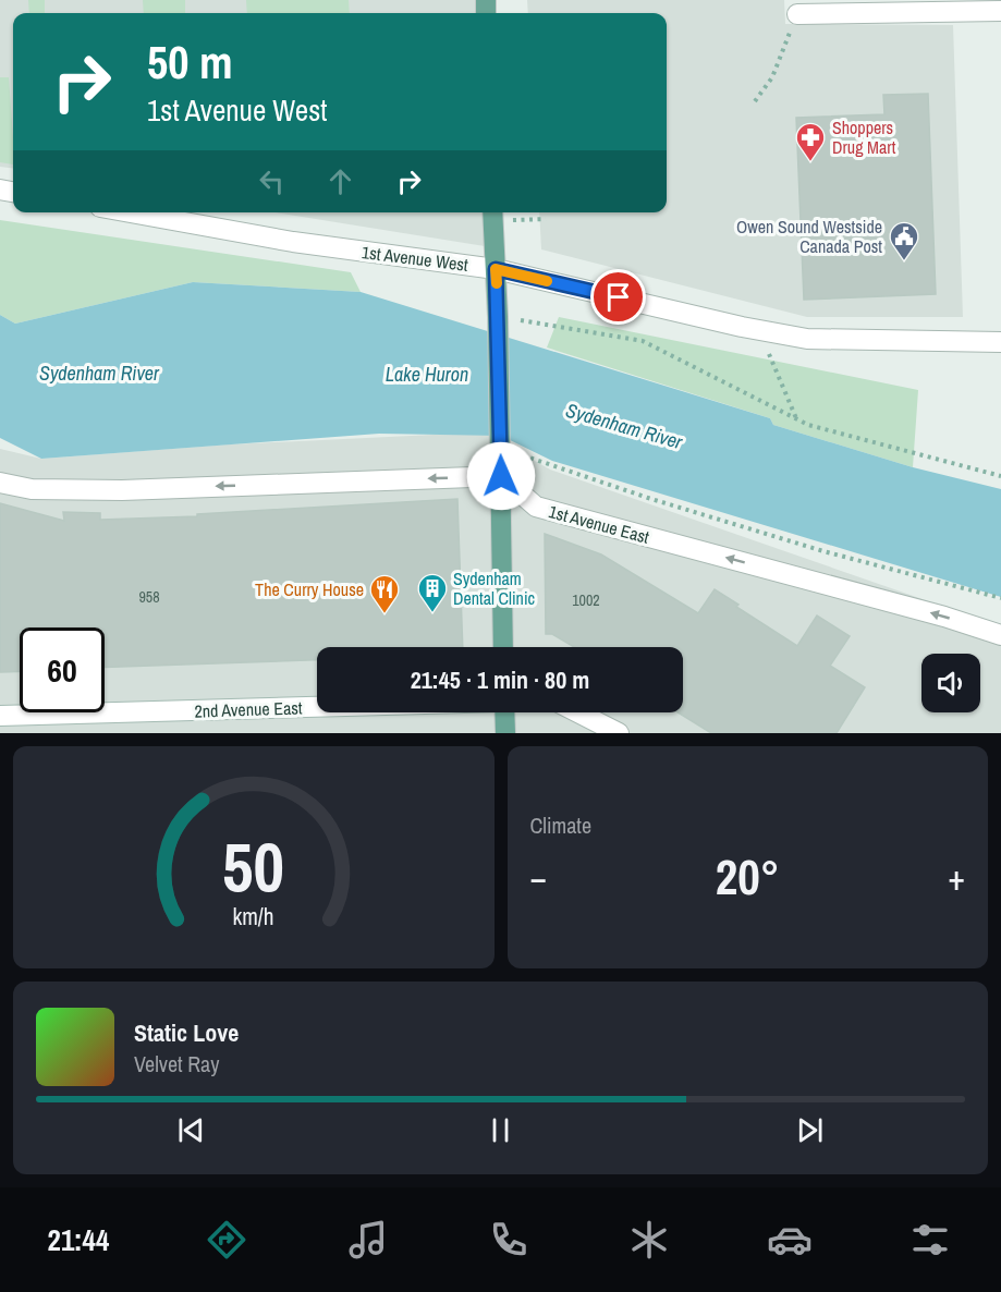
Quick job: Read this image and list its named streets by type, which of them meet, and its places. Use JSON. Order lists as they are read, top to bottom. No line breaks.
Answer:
{"streets":{"street":["1st Avenue West","1st Avenue East","2nd Avenue East"]},"one_way":["1st Avenue East"],"water":["Sydenham River","Lake Huron"],"places":{"pharmacy":["Shoppers Drug Mart"],"public building":["Owen Sound Westside Canada Post"],"building":["Sydenham Dental Clinic"],"restaurant":["The Curry House"]},"house_numbers":["958","1002"],"page":{"turn":["50 m","1st Avenue West"],"limit":"60","trip":"21:45 · 1 min · 80 m","tile":"Climate","heat":["−","20°","+"],"song":["Static Love","Velvet Ray"],"tabs":"21:44","gauge":["50","km/h"]}}
